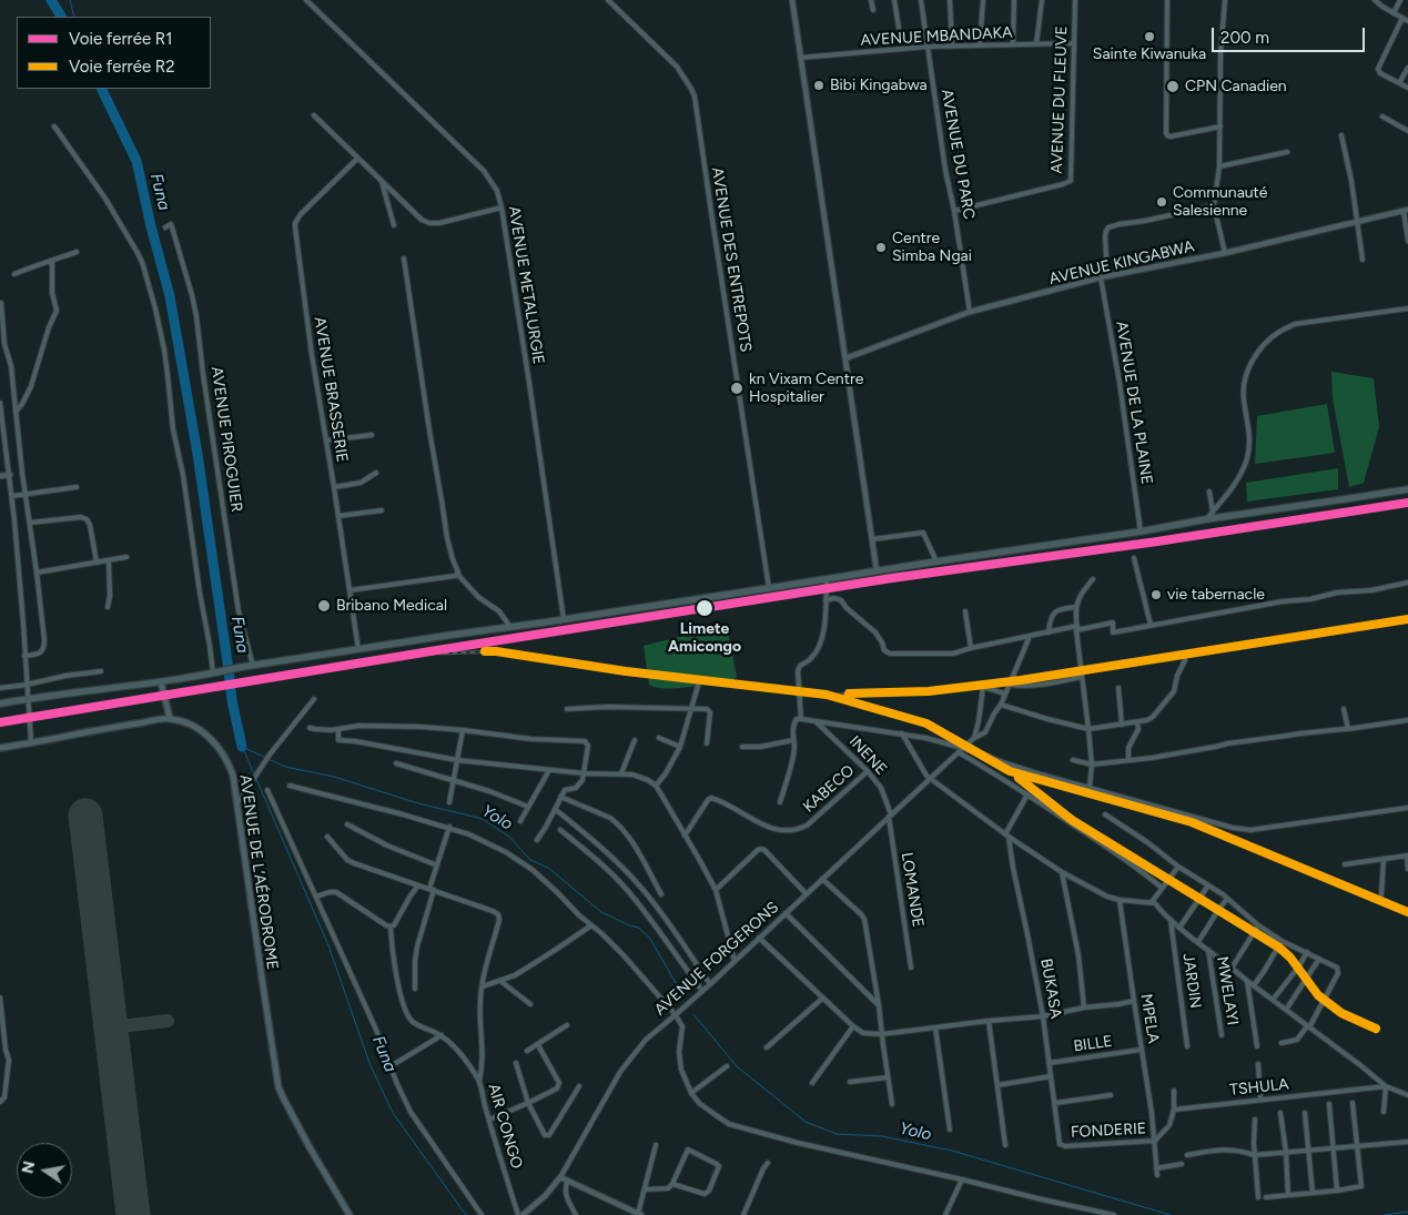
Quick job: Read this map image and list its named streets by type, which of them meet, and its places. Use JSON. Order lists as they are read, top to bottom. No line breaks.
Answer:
{"streets":{"main road":["AVENUE DE L’AÉRODROME"],"street":["AVENUE MBANDAKA","AVENUE DU FLEUVE","AVENUE DU PARC","AVENUE DES ENTREPOTS","AVENUE KINGABWA","AVENUE METALURGIE","AVENUE BRASSERIE","AVENUE DE LA PLAINE","AVENUE PIROGUIER","INENE","KABECO","LOMANDE","AVENUE FORGERONS","JARDIN","BUKASA","MWELAYI","MPELA","BILLE","TSHULA","AIR CONGO","FONDERIE"]},"crossings":[["AVENUE MBANDAKA","AVENUE DU FLEUVE"],["AVENUE MBANDAKA","AVENUE DU PARC"],["AVENUE DU FLEUVE","AVENUE DU PARC"],["AVENUE DU PARC","AVENUE KINGABWA"],["AVENUE KINGABWA","AVENUE DE LA PLAINE"],["INENE","KABECO"],["INENE","LOMANDE"],["INENE","AVENUE FORGERONS"],["LOMANDE","AVENUE FORGERONS"],["BUKASA","BILLE"],["BUKASA","FONDERIE"],["MPELA","BILLE"],["MPELA","FONDERIE"]],"water":["Funa","Yolo"],"places":["Sainte Kiwanuka","Bibi Kingabwa","CPN Canadien","Communauté Salesienne","Centre Simba Ngai","kn Vixam Centre Hospitalier","vie tabernacle","Bribano Medical","Limete Amicongo"],"lines":["rail line R1","rail line R2"],"legend":["Voie ferrée R1","Voie ferrée R2"],"scale_bar":"200 m","north":"left"}
